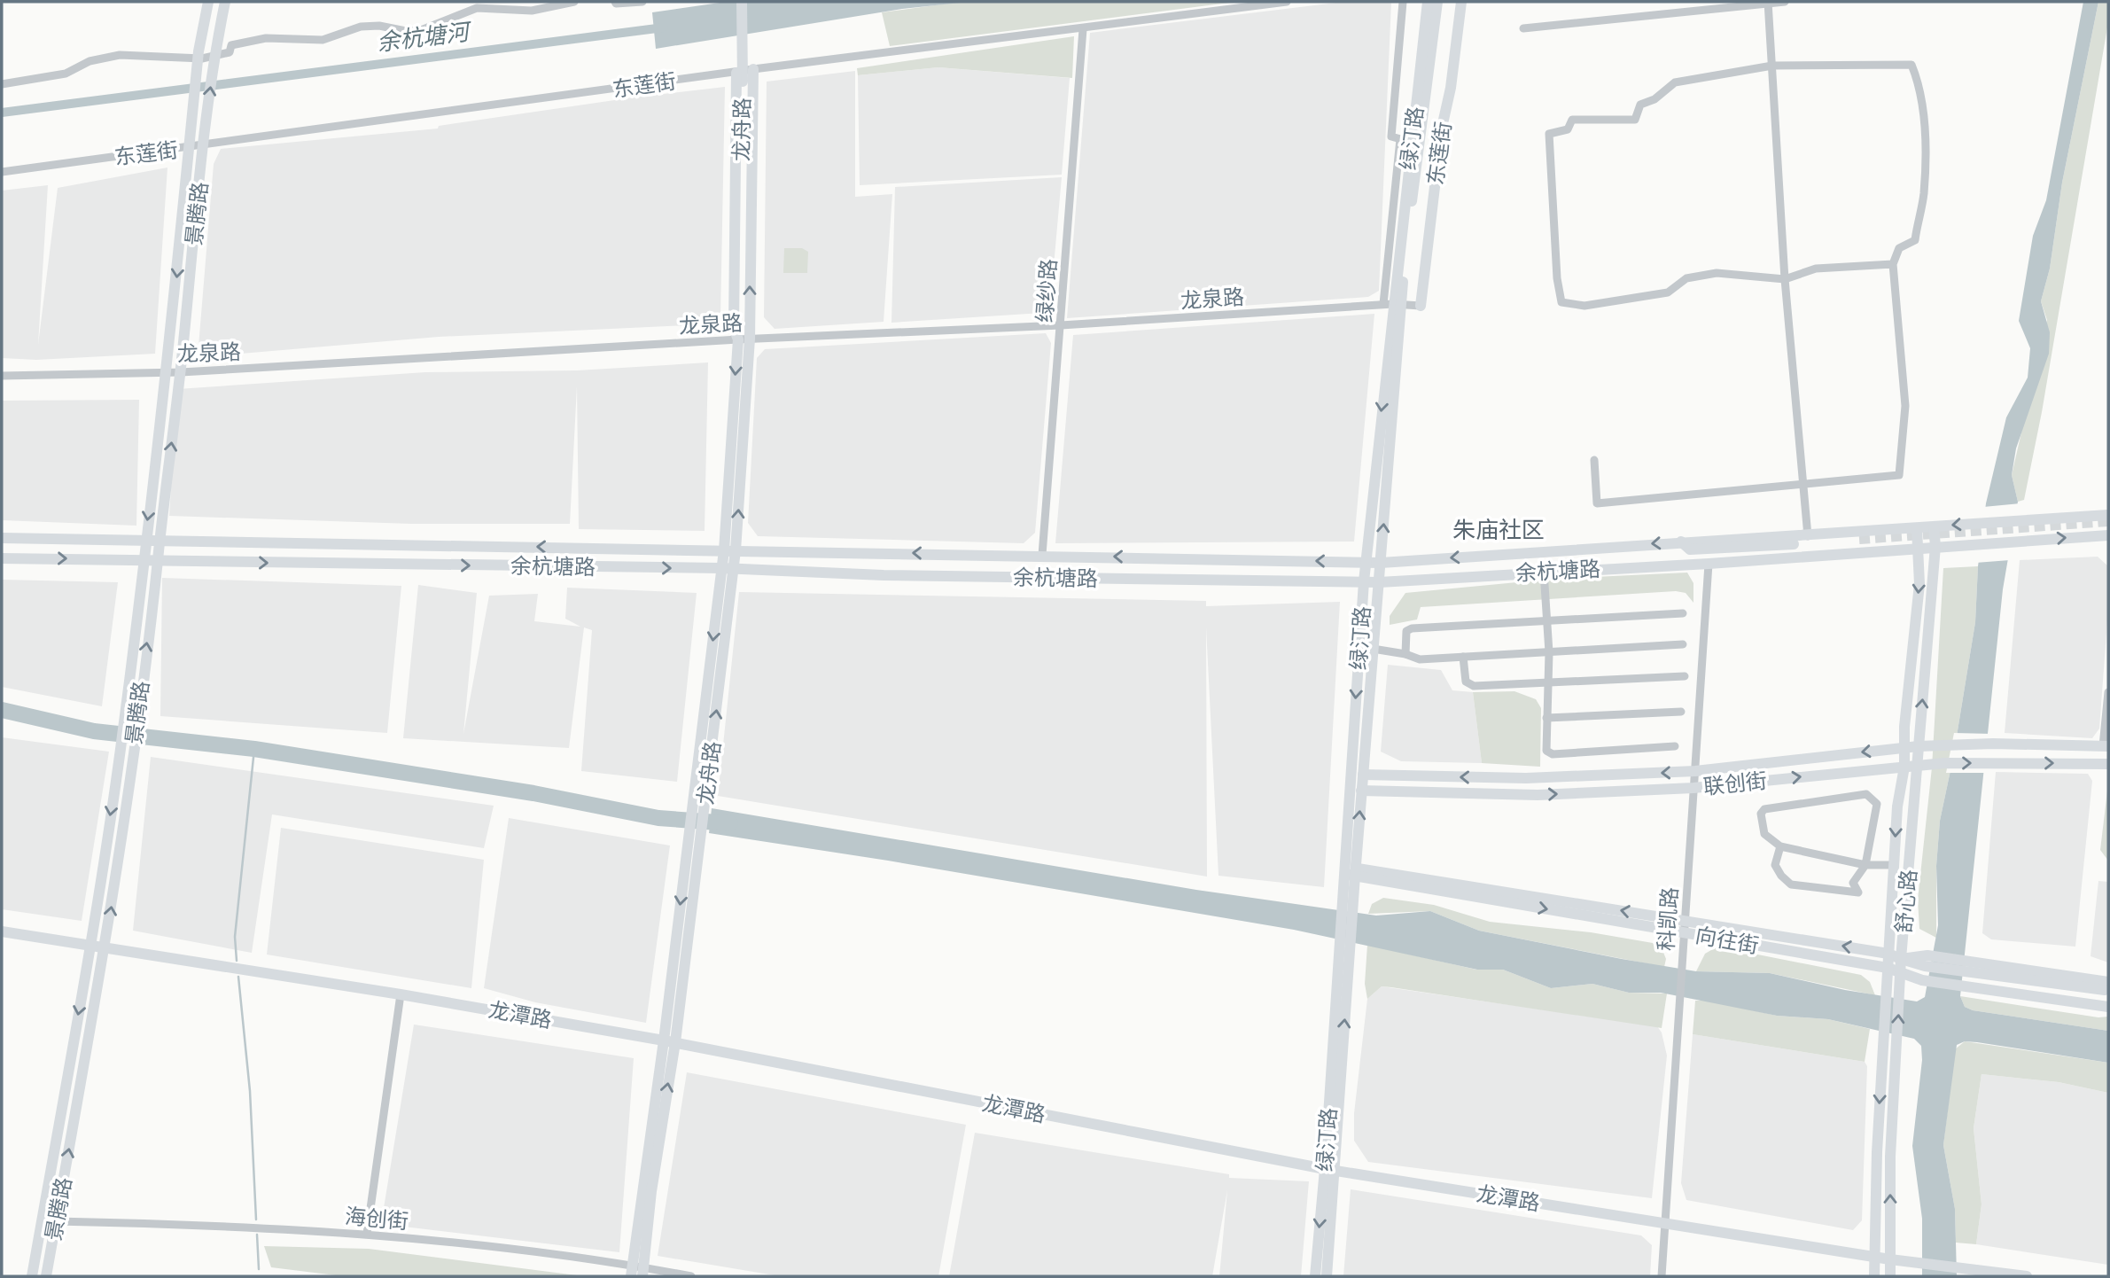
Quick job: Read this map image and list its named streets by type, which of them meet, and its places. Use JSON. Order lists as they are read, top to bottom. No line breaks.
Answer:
{"streets":{"street":["东莲街","龙舟路","绿汀路","景腾路","绿纱路","龙泉路","余杭塘路","联创街","舒心路","科凯路","向往街","龙潭路","海创街"]},"crossings":[["东莲街","龙舟路"],["东莲街","绿汀路"],["东莲街","景腾路"],["东莲街","绿纱路"],["东莲街","龙泉路"],["龙舟路","龙泉路"],["龙舟路","余杭塘路"],["龙舟路","龙潭路"],["龙舟路","海创街"],["绿汀路","龙泉路"],["绿汀路","余杭塘路"],["绿汀路","联创街"],["绿汀路","向往街"],["绿汀路","龙潭路"],["景腾路","龙泉路"],["景腾路","余杭塘路"],["景腾路","龙潭路"],["景腾路","海创街"],["绿纱路","龙泉路"],["绿纱路","余杭塘路"],["余杭塘路","舒心路"],["余杭塘路","科凯路"],["联创街","舒心路"],["联创街","科凯路"],["舒心路","向往街"],["舒心路","龙潭路"],["科凯路","向往街"],["科凯路","龙潭路"]],"districts":["朱庙社区"],"water":["余杭塘河"]}
